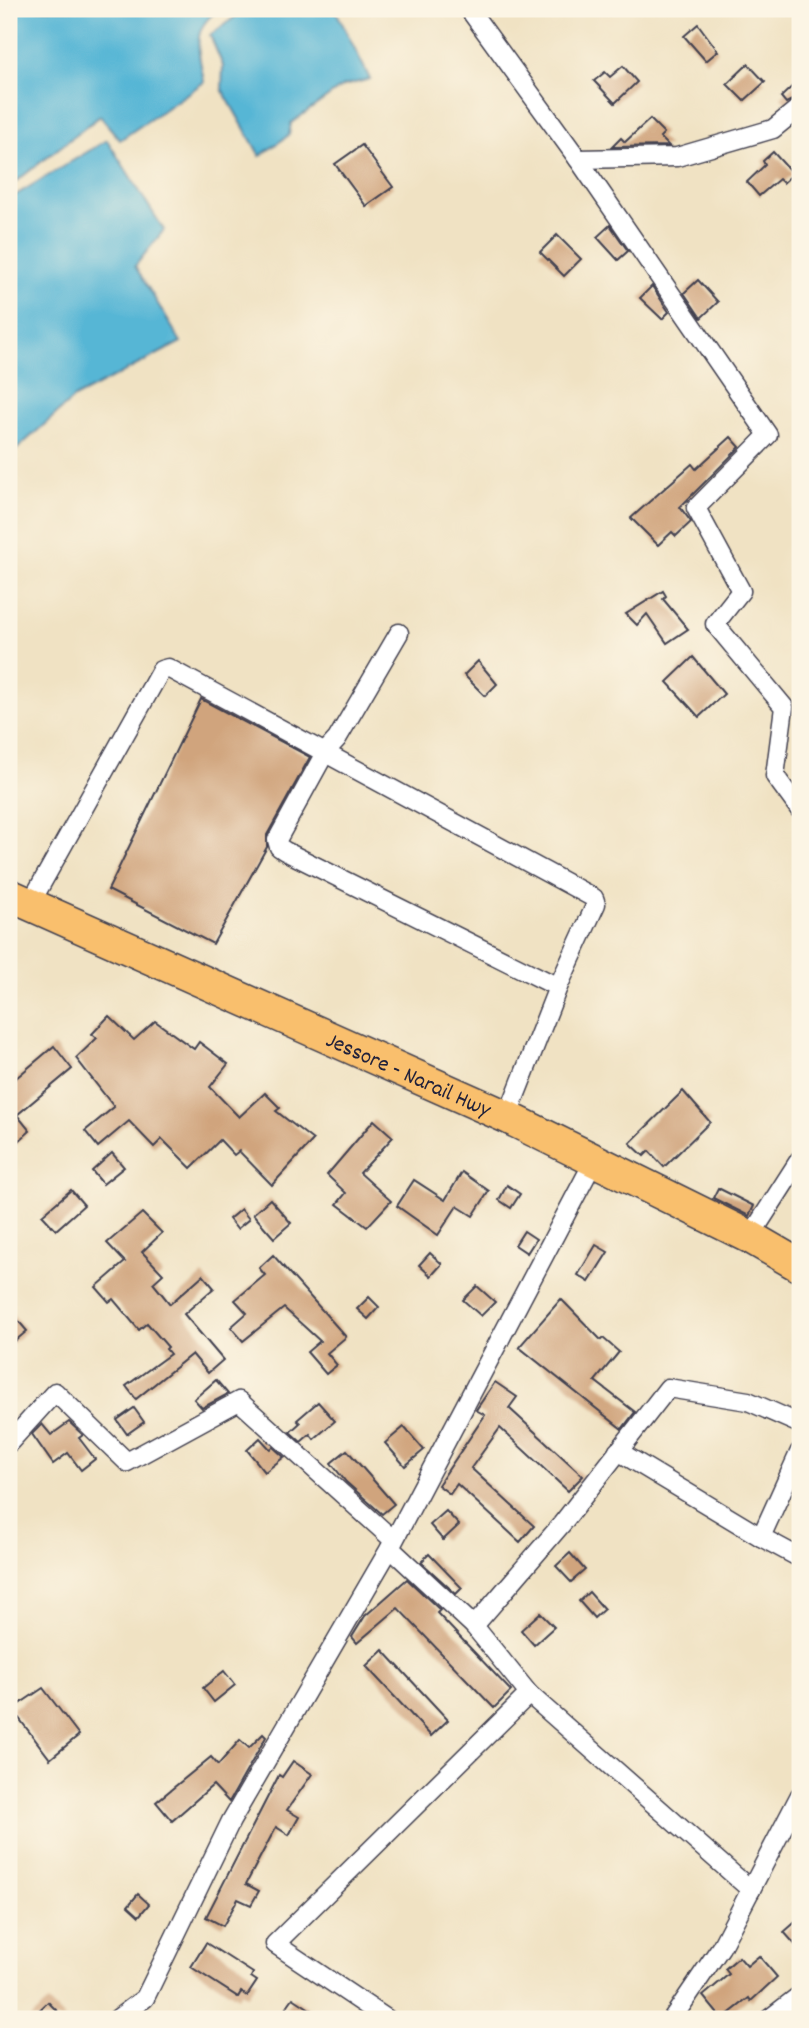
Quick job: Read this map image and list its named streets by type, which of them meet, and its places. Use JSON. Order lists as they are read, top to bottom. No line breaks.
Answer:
{"streets":{"highway":["Jessore - Narail Hwy"]}}
